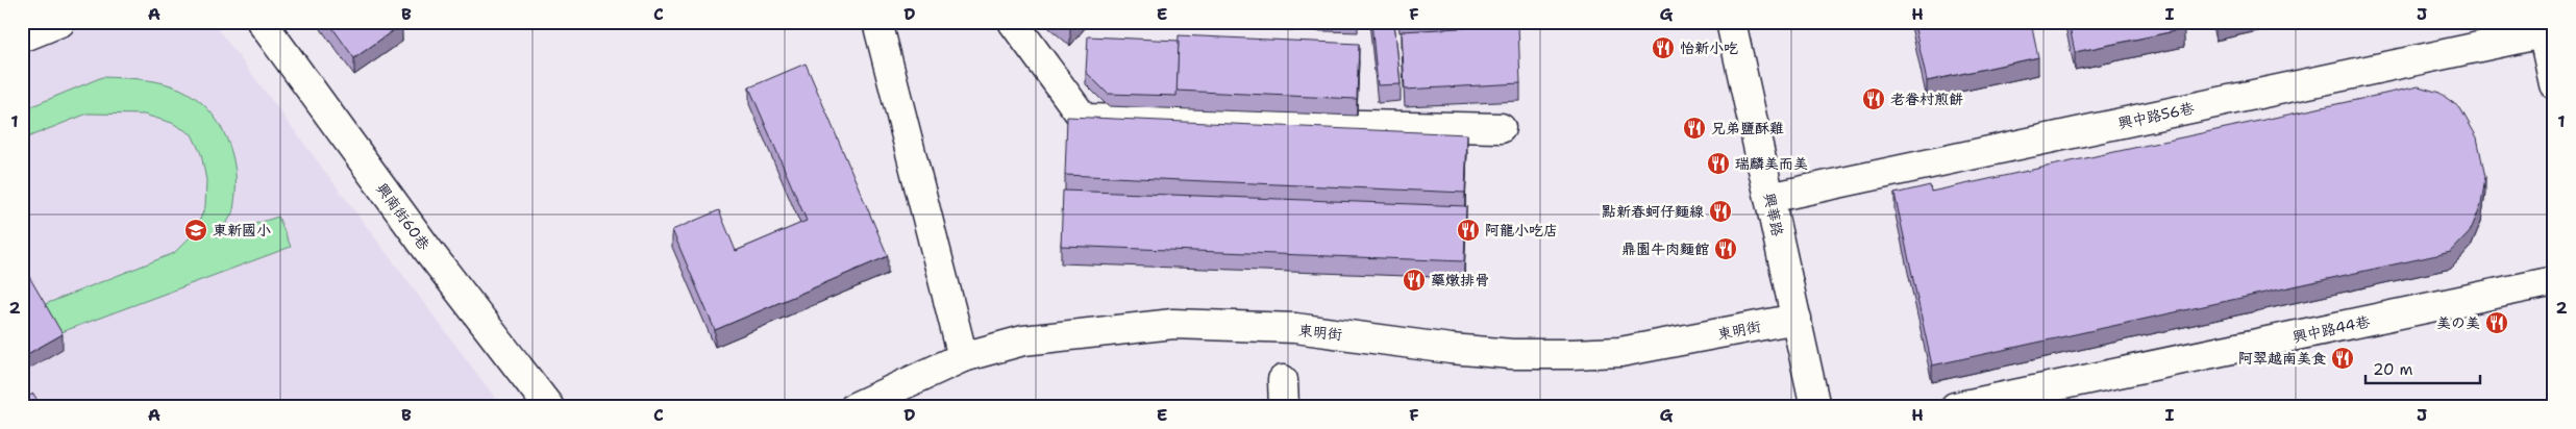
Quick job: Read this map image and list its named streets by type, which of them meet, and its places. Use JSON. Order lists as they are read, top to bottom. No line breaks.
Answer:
{"streets":{"street":["興中路56巷","興華路","興南街60巷","興中路44巷","東明街"]},"crossings":[["興中路56巷","興華路"],["興華路","東明街"]],"places":{"restaurant":["怡新小吃","老眷村煎餅","兄弟鹽酥雞","瑞麟美而美","點新春蚵仔麵線","阿龍小吃店","鼎園牛肉麵館","藥燉排骨","美の美","阿翠越南美食"],"school or university":["東新國小"]},"scale_bar":"20 m","grid":{"columns":["A","B","C","D","E","F","G","H","I","J"],"rows":["1","2"]}}
